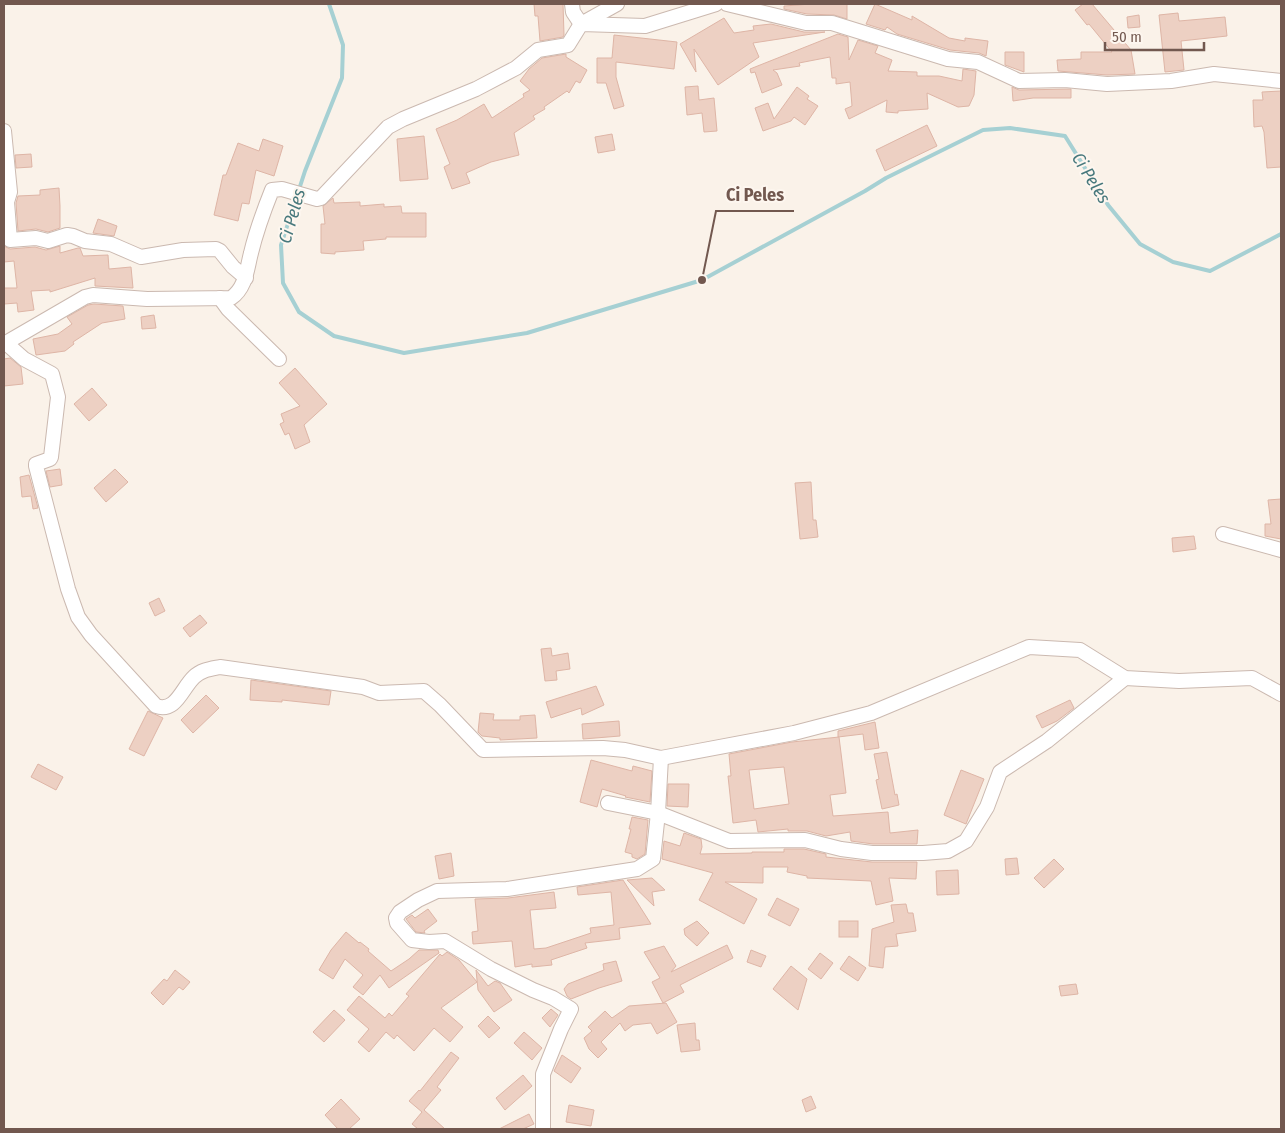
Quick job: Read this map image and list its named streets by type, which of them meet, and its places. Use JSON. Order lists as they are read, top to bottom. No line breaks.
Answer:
{"water":["Ci Peles"],"places":["Ci Peles"],"scale_bar":"50 m"}
